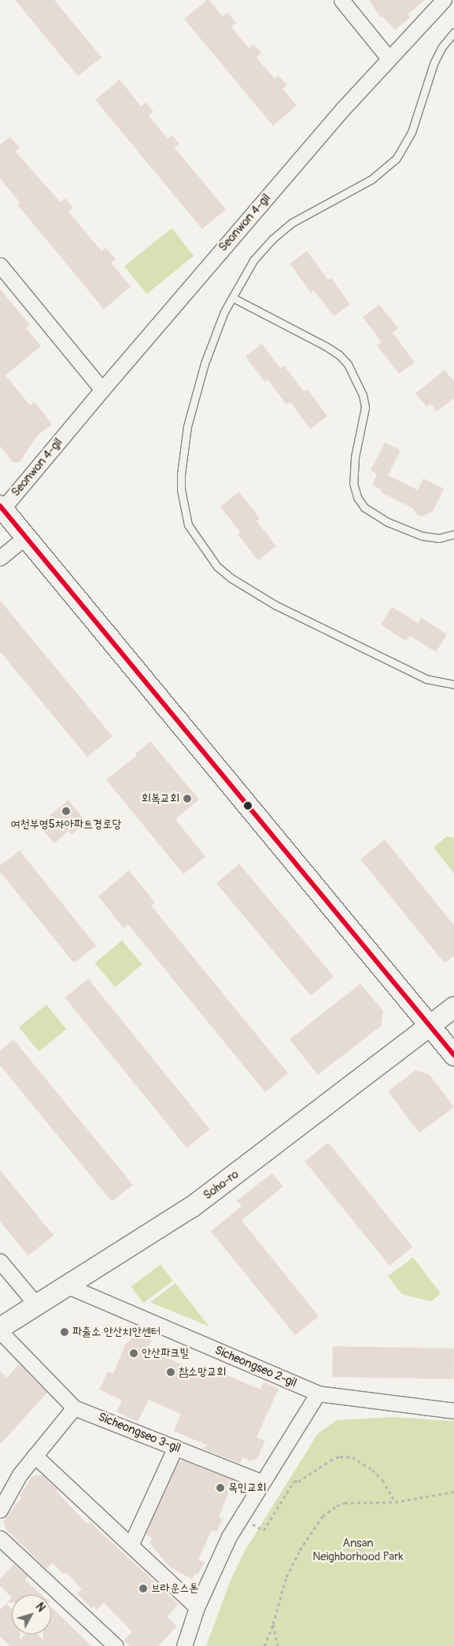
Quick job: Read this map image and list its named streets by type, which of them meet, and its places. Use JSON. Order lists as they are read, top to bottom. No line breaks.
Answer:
{"streets":{"street":["Seonwon 4-gil","Soho-ro","Sicheongseo 2-gil","Sicheongseo 3-gil"]},"crossings":[["Soho-ro","Sicheongseo 2-gil"]],"parks":["Ansan Neighborhood Park"],"places":["회복교회","여천부영5차아파트경로당","파출소 안산치안센터","안산파크빌","참소망교회","목민교회","브라운스톤"],"north":"top right"}
